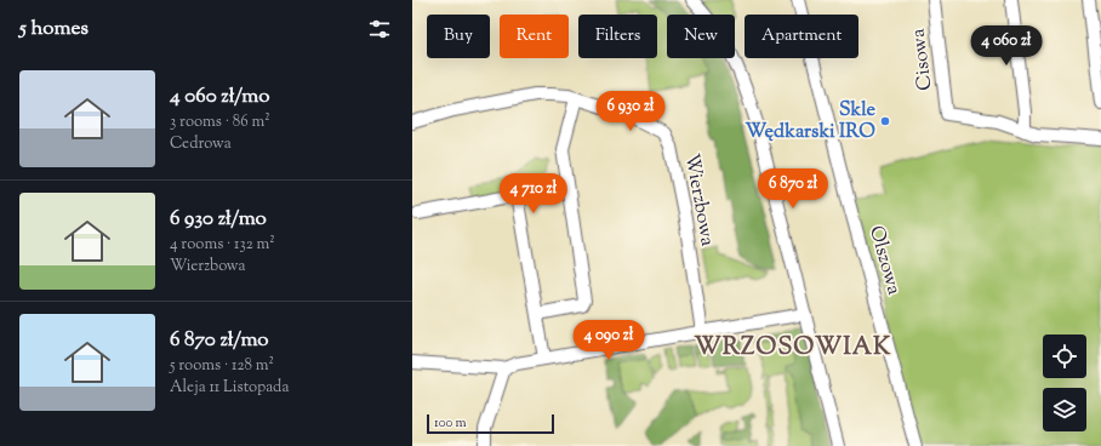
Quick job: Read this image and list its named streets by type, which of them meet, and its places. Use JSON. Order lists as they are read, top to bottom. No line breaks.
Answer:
{"streets":{"street":["Cisowa","Wierzbowa","Olszowa"]},"districts":["WRZOSOWIAK"],"places":["Skle Wędkarski IRO"],"scale_bar":"100 m","page":{"heading":"5 homes","chip":["Buy","Rent","Filters","New","Apartment"],"price":["4 060 zł","6 930 zł","6 870 zł","4 710 zł","4 090 zł"],"list":[{"name":"4 060 zł/mo","note":"3 rooms · 86 m² · Cedrowa"},{"name":"6 930 zł/mo","note":"4 rooms · 132 m² · Wierzbowa"},{"name":"6 870 zł/mo","note":"5 rooms · 128 m² · Aleja 11 Listopada"}],"scale":"100 m"}}
